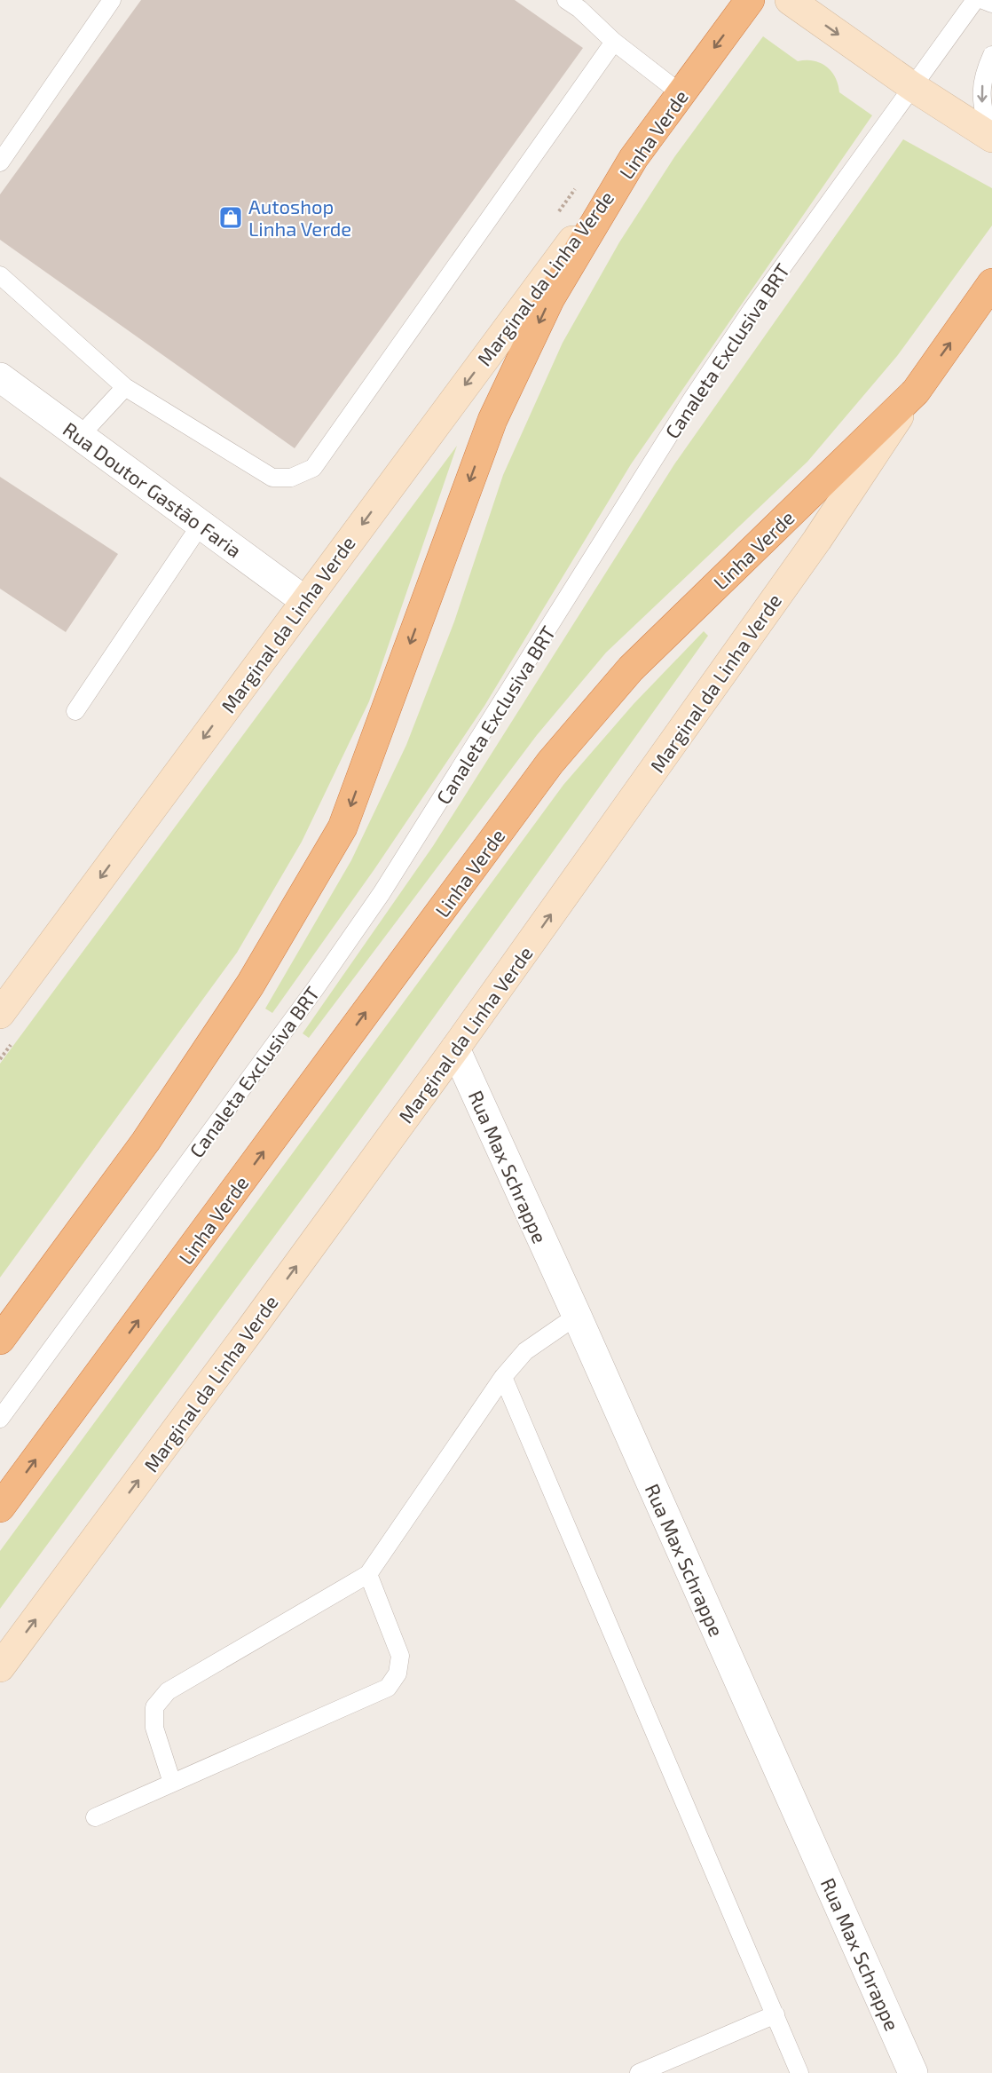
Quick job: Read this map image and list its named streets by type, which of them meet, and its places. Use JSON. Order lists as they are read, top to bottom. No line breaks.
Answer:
{"streets":{"highway":["Linha Verde"],"main road":["Marginal da Linha Verde"],"street":["Rua Doutor Gastão Faria","Rua Max Schrappe"],"lane":["Canaleta Exclusiva BRT"]},"crossings":[["Linha Verde","Marginal da Linha Verde"],["Marginal da Linha Verde","Rua Doutor Gastão Faria"],["Marginal da Linha Verde","Rua Max Schrappe"]],"places":{"shop":["Autoshop Linha Verde"]}}
